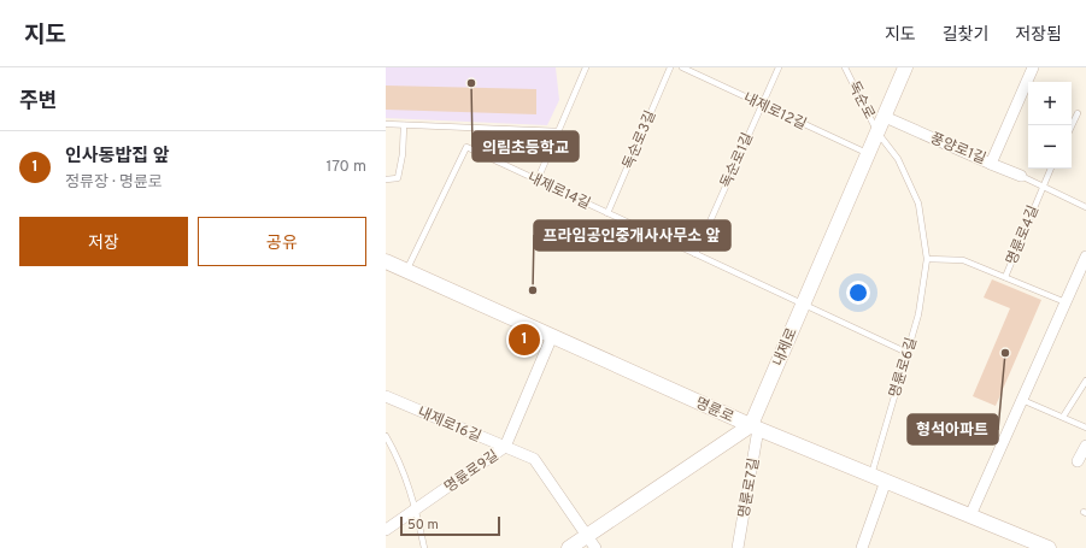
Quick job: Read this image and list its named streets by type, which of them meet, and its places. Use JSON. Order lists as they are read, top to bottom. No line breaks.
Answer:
{"streets":{"street":["풍양로1길","내제로","명륜로","내제로16길","명륜로9길","명륜로7길"],"lane":["독순로","내제로12길","독순로3길","독순로1길","내제로14길","명륜로4길","명륜로6길"]},"crossings":[["독순로","내제로"],["독순로","명륜로6길"],["내제로12길","독순로1길"],["내제로12길","내제로"],["독순로3길","내제로14길"],["풍양로1길","내제로"],["독순로1길","내제로14길"],["내제로14길","내제로"],["내제로14길","명륜로6길"],["내제로14길","명륜로"],["내제로","명륜로6길"],["내제로","명륜로"],["내제로","명륜로7길"],["명륜로6길","명륜로"],["명륜로","명륜로9길"],["명륜로","명륜로7길"],["내제로16길","명륜로9길"]],"places":["의림초등학교","프라임공인중개사사무소 앞","형석아파트"],"scale_bar":"50 m","page":{"header":"지도","nav":["지도","길찾기","저장됨"],"heading":"주변","map_buttons":["+","−"],"list":[{"mark":"1","name":"인사동밥집 앞","note":"정류장 · 명륜로","value":"170 m"}],"buttons":["저장","공유"],"pins":"1","scale":"50 m"}}
